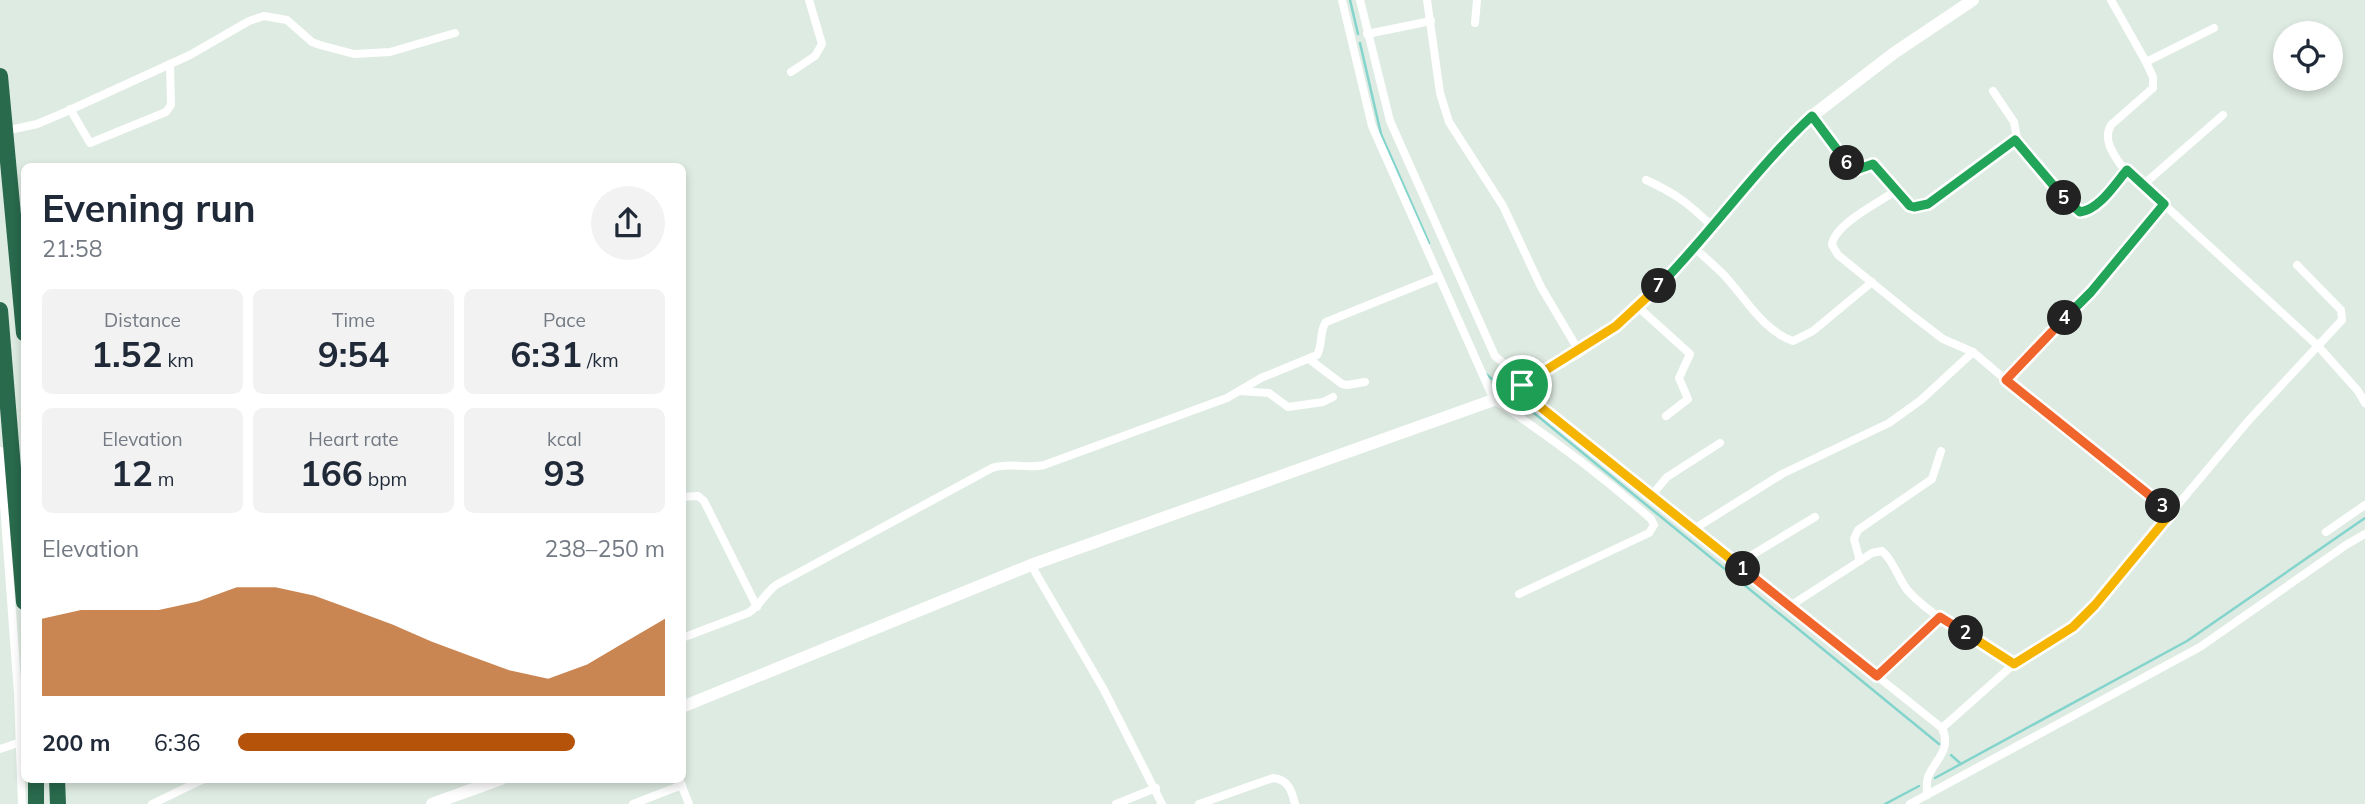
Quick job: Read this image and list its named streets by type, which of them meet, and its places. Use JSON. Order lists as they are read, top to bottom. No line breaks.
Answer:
{"page":{"pins":["6","5","7","4","3","1","2"],"heading":["Evening run","21:58"],"stats":[["Distance","1.52 km"],["Time","9:54"],["Pace","6:31 /km"],["Elevation","12 m"],["Heart rate","166 bpm"],["kcal","93"]],"chart":["Elevation","238–250 m"],"list":[{"name":"200 m","note":"6:36"}]}}
